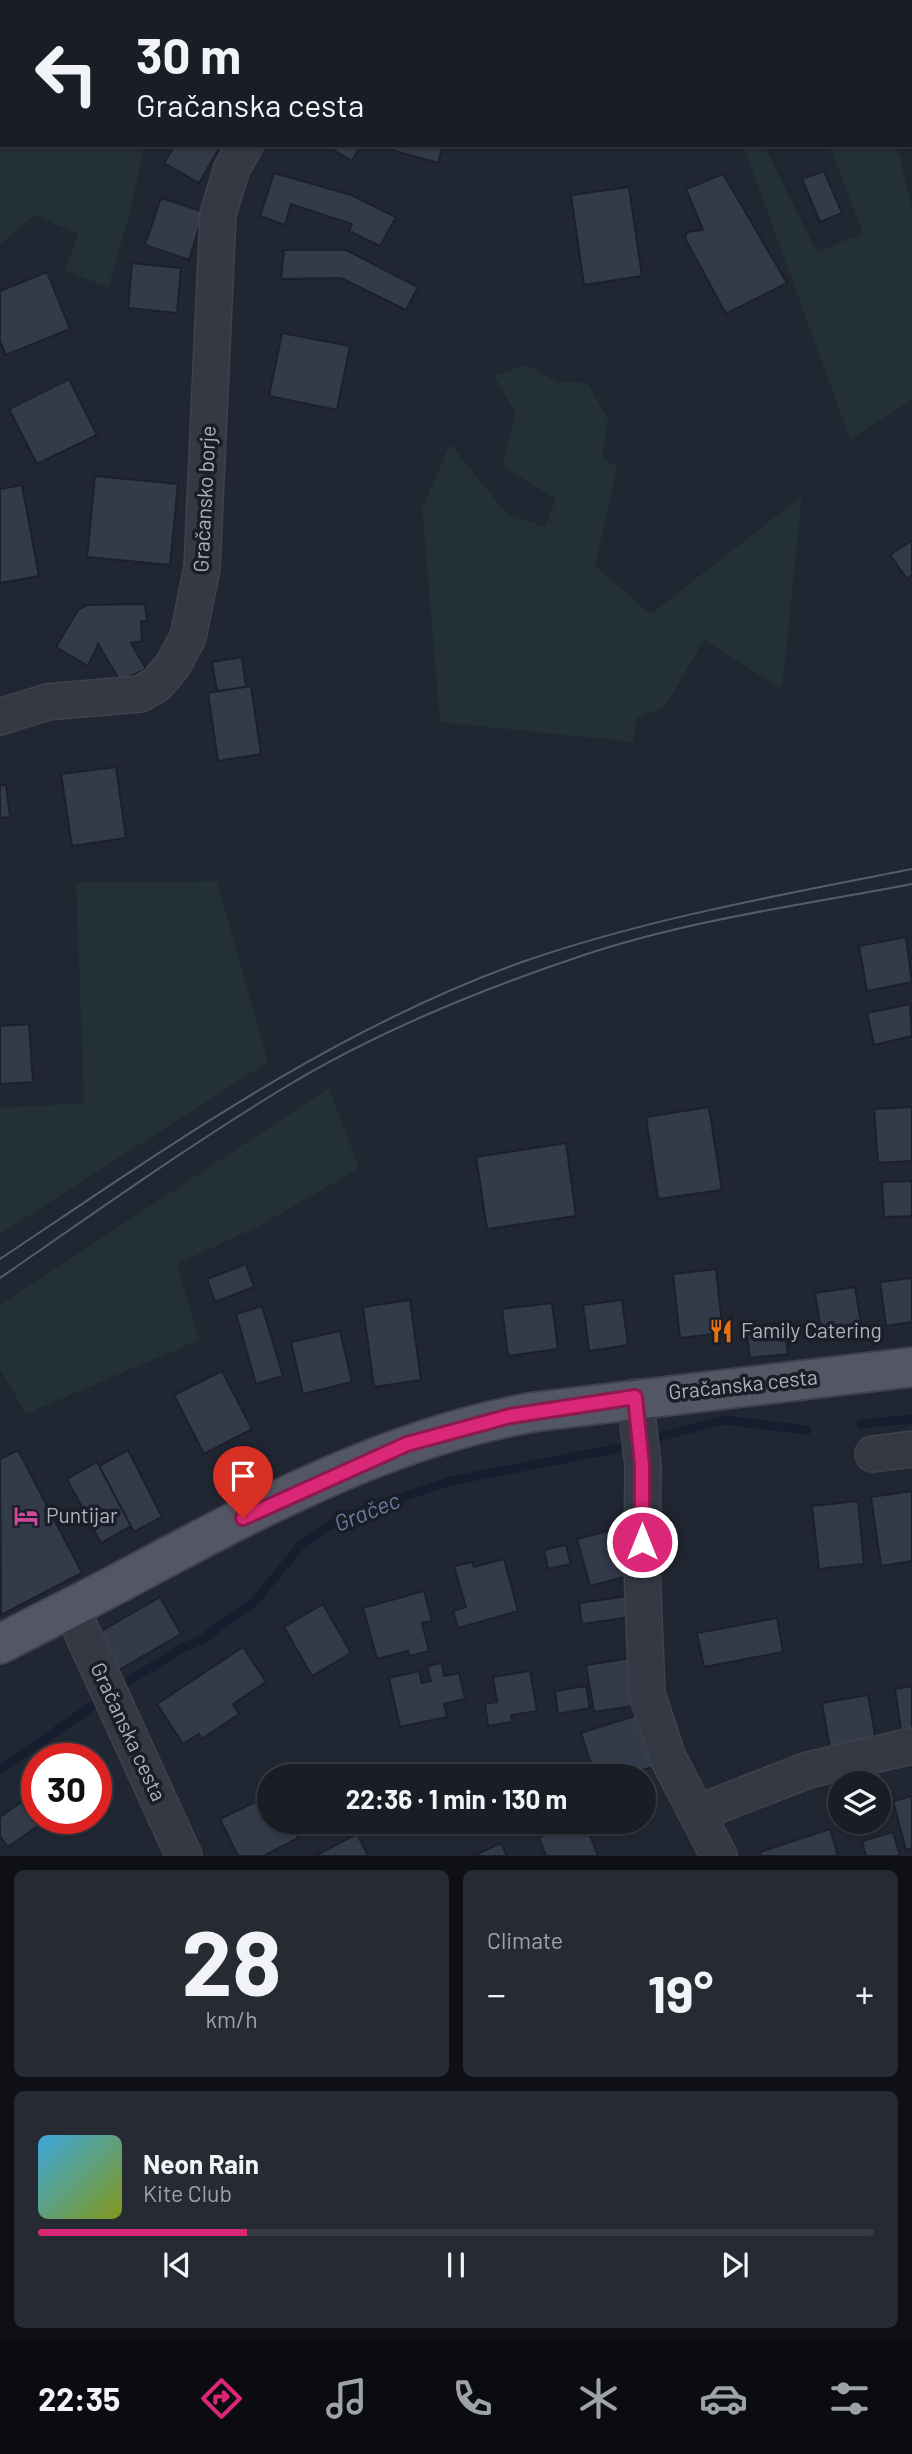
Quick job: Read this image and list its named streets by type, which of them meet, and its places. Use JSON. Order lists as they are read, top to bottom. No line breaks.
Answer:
{"streets":{"main road":["Gračanska cesta"],"street":["Gračansko borje"]},"water":["Gračec"],"places":{"restaurant":["Family Catering"],"hotel":["Puntijar"]},"page":{"turn":["30 m","Gračanska cesta"],"limit":"30","trip":"22:36 · 1 min · 130 m","tile":[["28","km/h"],"Climate"],"heat":["−","19°","+"],"song":["Neon Rain","Kite Club"],"tabs":"22:35"}}
